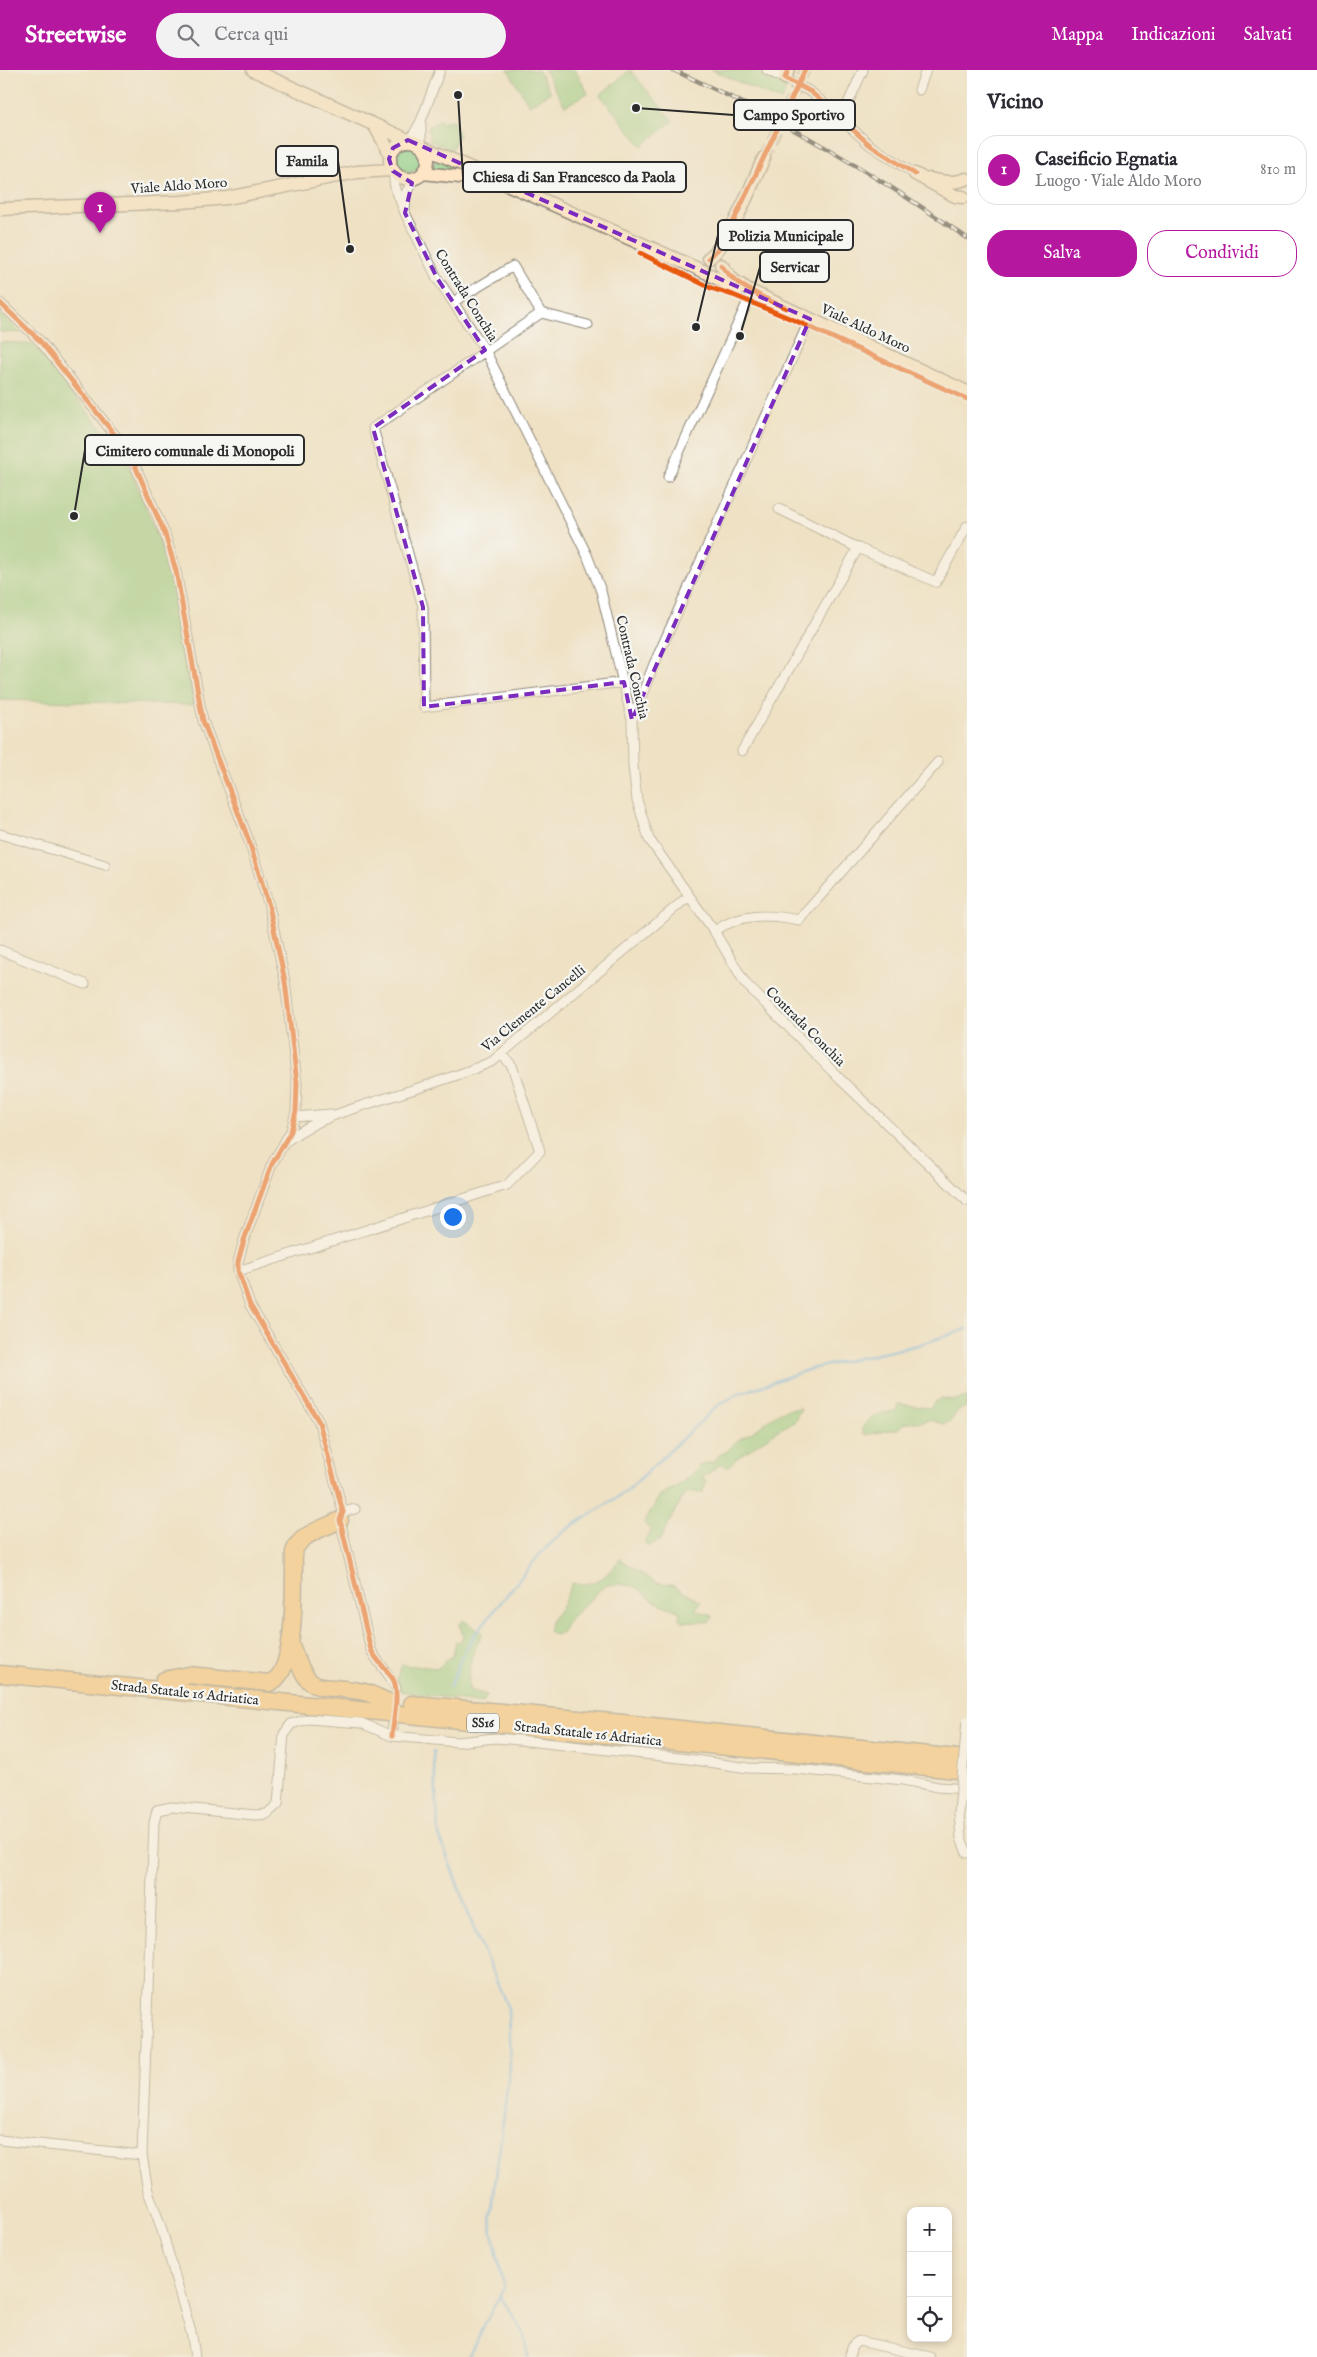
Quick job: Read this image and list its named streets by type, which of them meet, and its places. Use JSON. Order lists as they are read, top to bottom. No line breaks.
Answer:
{"streets":{"highway":["Strada Statale 16 Adriatica","SS16"],"main road":["Viale Aldo Moro"],"street":["Contrada Conchia","Via Clemente Cancelli"]},"crossings":[["Viale Aldo Moro","Contrada Conchia"],["Contrada Conchia","Via Clemente Cancelli"]],"places":["Chiesa di San Francesco da Paola","Campo Sportivo","Famila","Polizia Municipale","Servicar","Cimitero comunale di Monopoli"],"page":{"header":"Streetwise","search":"Cerca qui","nav":["Mappa","Indicazioni","Salvati"],"heading":"Vicino","list":[{"mark":"1","name":"Caseificio Egnatia","note":"Luogo · Viale Aldo Moro","value":"810 m"}],"pins":"1","buttons":["Salva","Condividi"],"map_buttons":["+","−"]}}
